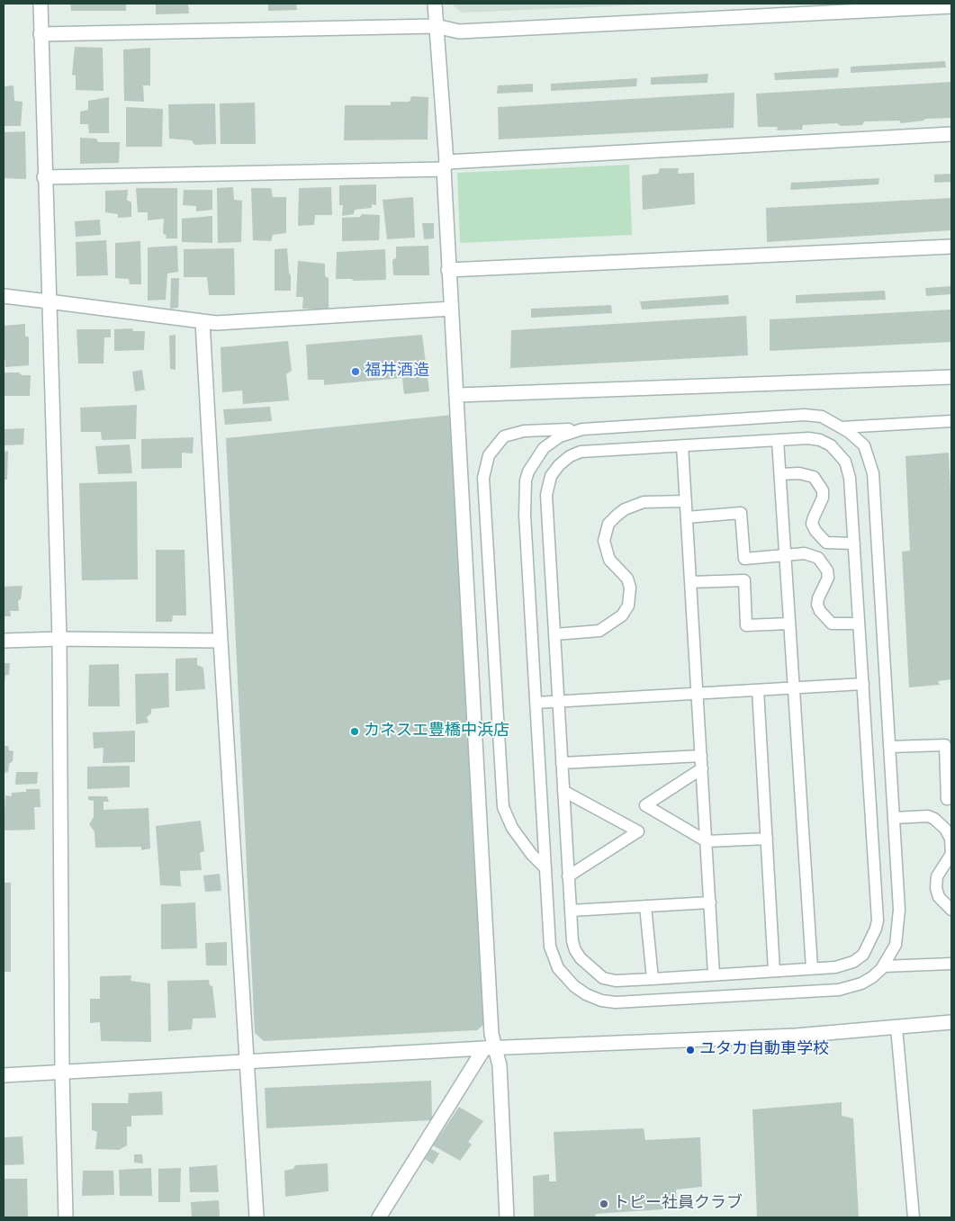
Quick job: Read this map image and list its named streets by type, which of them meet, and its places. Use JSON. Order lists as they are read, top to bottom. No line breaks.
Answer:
{"places":["福井酒造","カネスエ豊橋中浜店","ユタカ自動車学校","トピー社員クラブ"]}
